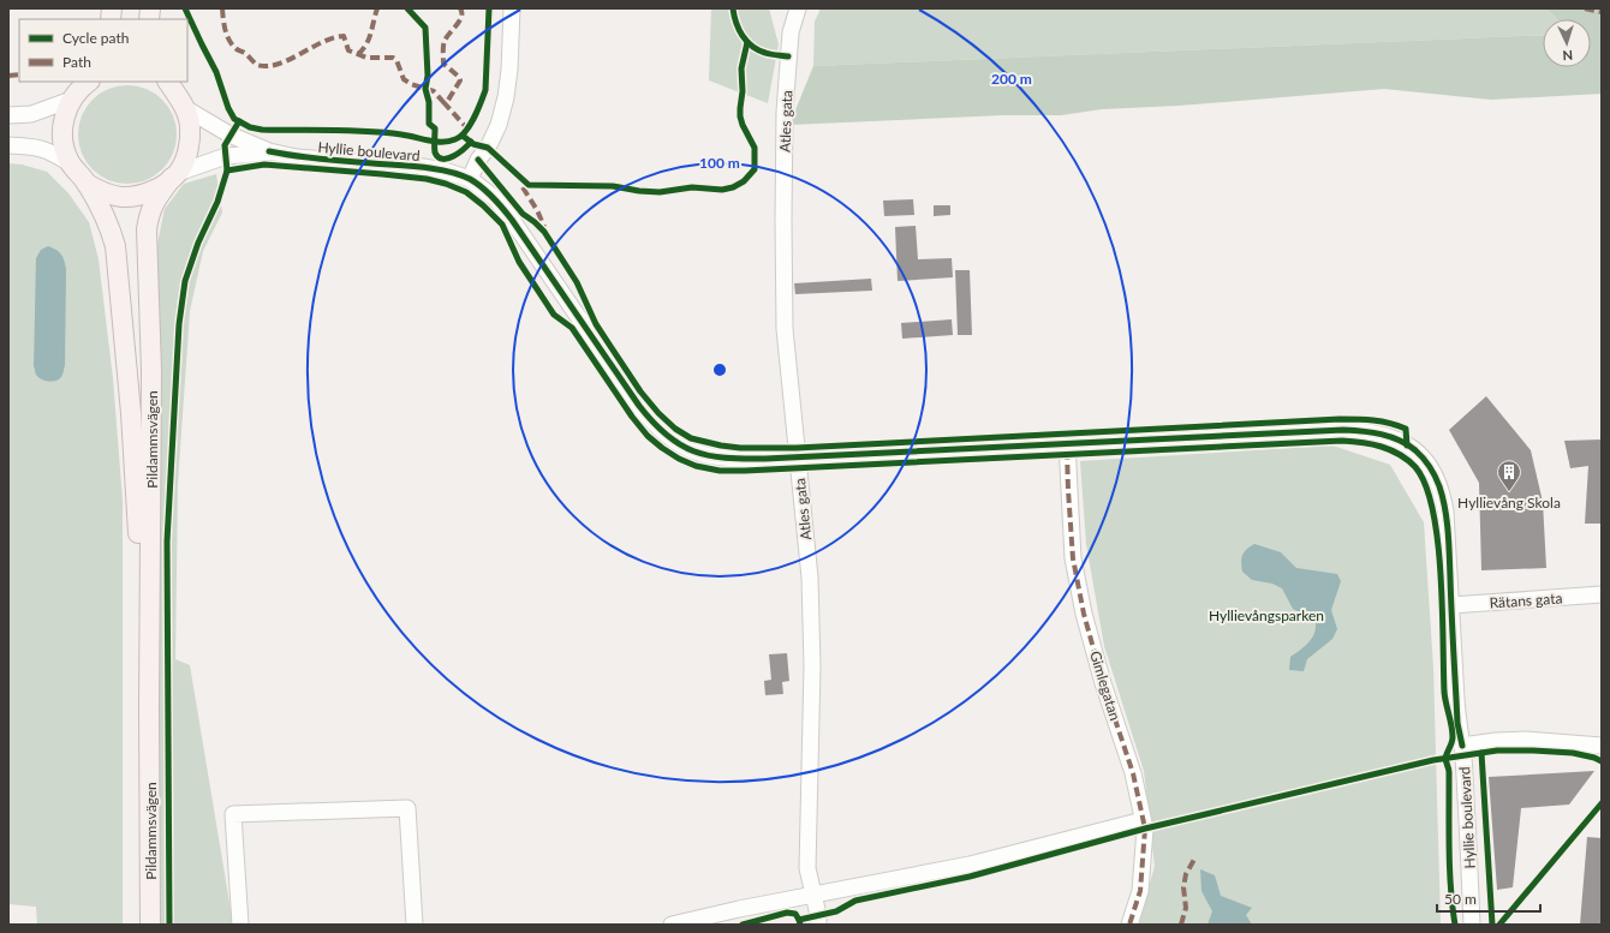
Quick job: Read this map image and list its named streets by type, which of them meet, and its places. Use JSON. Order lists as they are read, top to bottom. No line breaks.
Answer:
{"streets":{"main road":["Pildammsvägen"],"street":["Atles gata","Hyllie boulevard","Rätans gata","Gimlegatan"]},"crossings":[["Atles gata","Hyllie boulevard"],["Hyllie boulevard","Pildammsvägen"],["Hyllie boulevard","Rätans gata"],["Hyllie boulevard","Gimlegatan"]],"parks":["Hyllievångsparken"],"places":{"building":["Hyllievång Skola"]},"legend":["Cycle path","Path"],"scale_bar":"50 m","north":"bottom","rings":["200 m","100 m"]}
